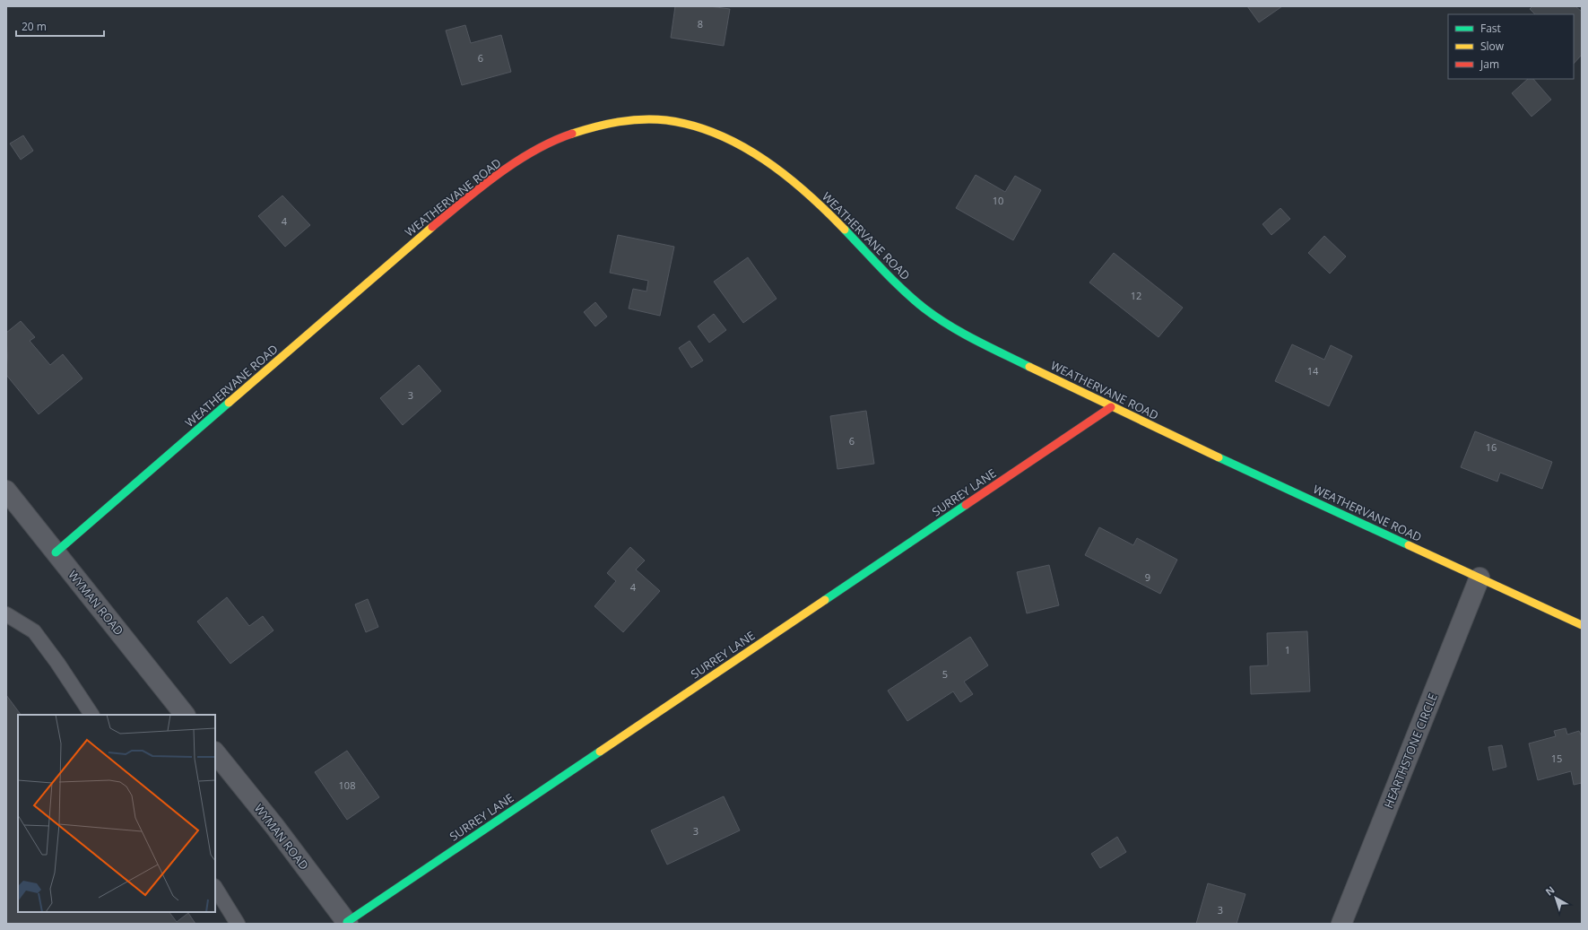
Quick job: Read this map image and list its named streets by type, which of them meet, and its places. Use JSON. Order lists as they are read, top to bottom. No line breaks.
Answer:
{"streets":{"street":["WEATHERVANE ROAD","SURREY LANE","WYMAN ROAD","HEARTHSTONE CIRCLE"]},"crossings":[["WEATHERVANE ROAD","SURREY LANE"],["WEATHERVANE ROAD","WYMAN ROAD"],["WEATHERVANE ROAD","HEARTHSTONE CIRCLE"],["SURREY LANE","WYMAN ROAD"]],"house_numbers":["8","6","10","4","12","14","3","6","16","9","4","1","5","15","108","3","3"],"legend":["Fast","Slow","Jam"],"scale_bar":"20 m","north":"top left"}
